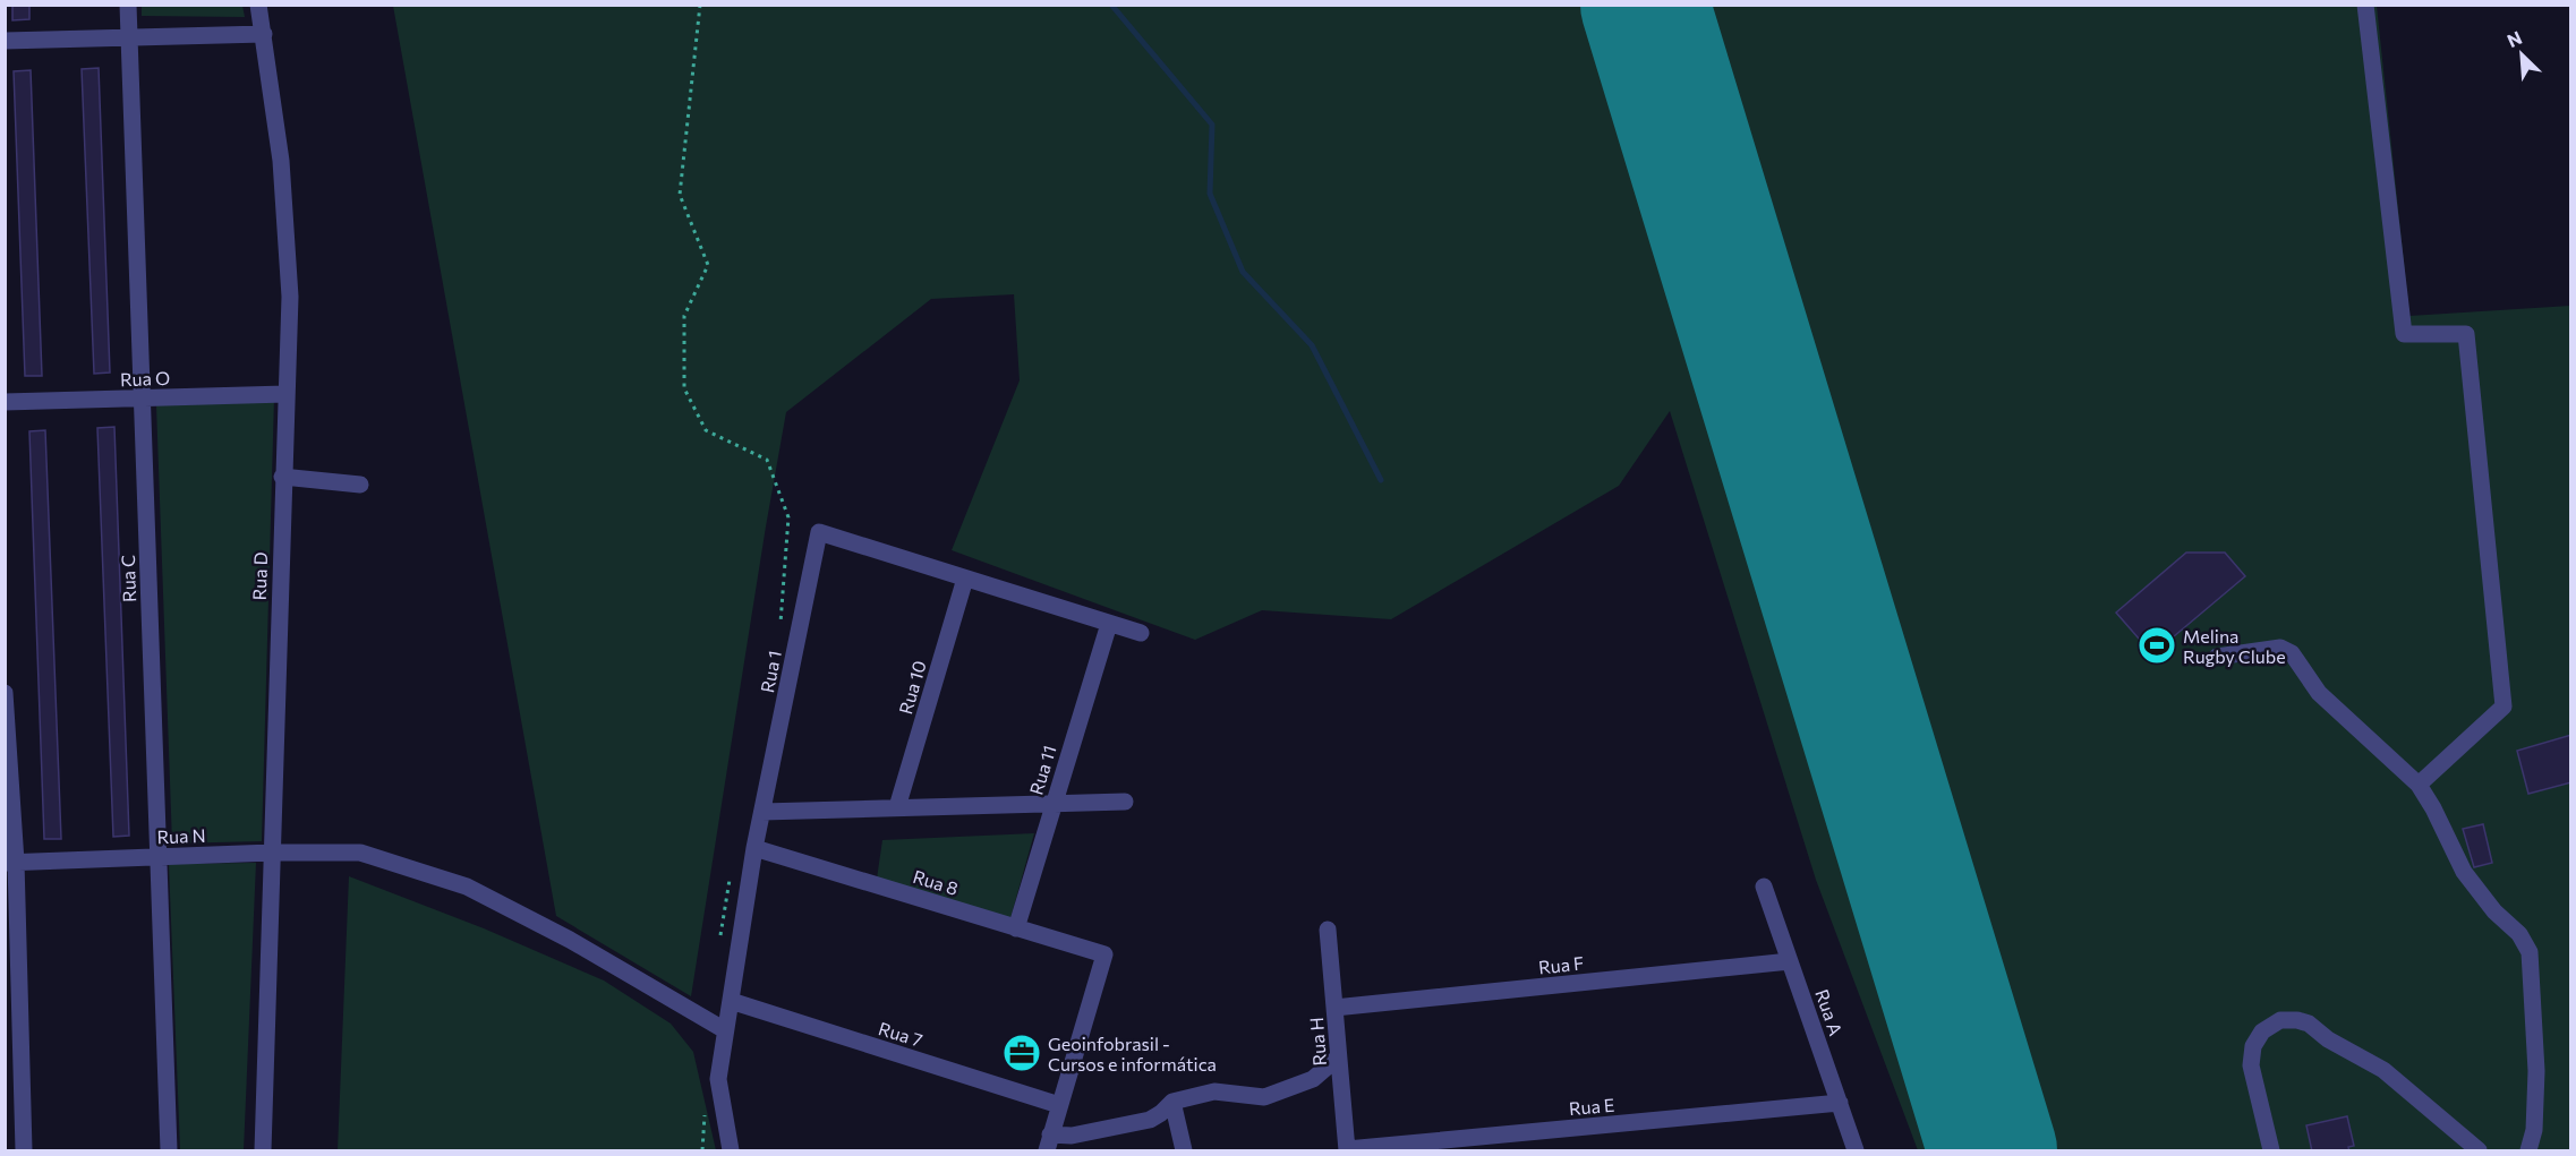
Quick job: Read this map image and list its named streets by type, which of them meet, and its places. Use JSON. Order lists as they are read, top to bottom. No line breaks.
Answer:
{"streets":{"street":["Rua O","Rua D","Rua C","Rua 1","Rua 10","Rua 11","Rua N","Rua 8","Rua F","Rua A","Rua 7","Rua H","Rua E"]},"crossings":[["Rua O","Rua D"],["Rua O","Rua C"],["Rua D","Rua N"],["Rua C","Rua N"],["Rua 1","Rua 10"],["Rua 1","Rua 11"],["Rua 1","Rua N"],["Rua 1","Rua 8"],["Rua 1","Rua 7"],["Rua 11","Rua 8"],["Rua 8","Rua 7"],["Rua F","Rua A"],["Rua F","Rua H"],["Rua A","Rua E"],["Rua H","Rua E"]],"places":{"sports":["Melina Rugby Clube"],"office":["Geoinfobrasil - Cursos e informática"]},"north":"top left"}
